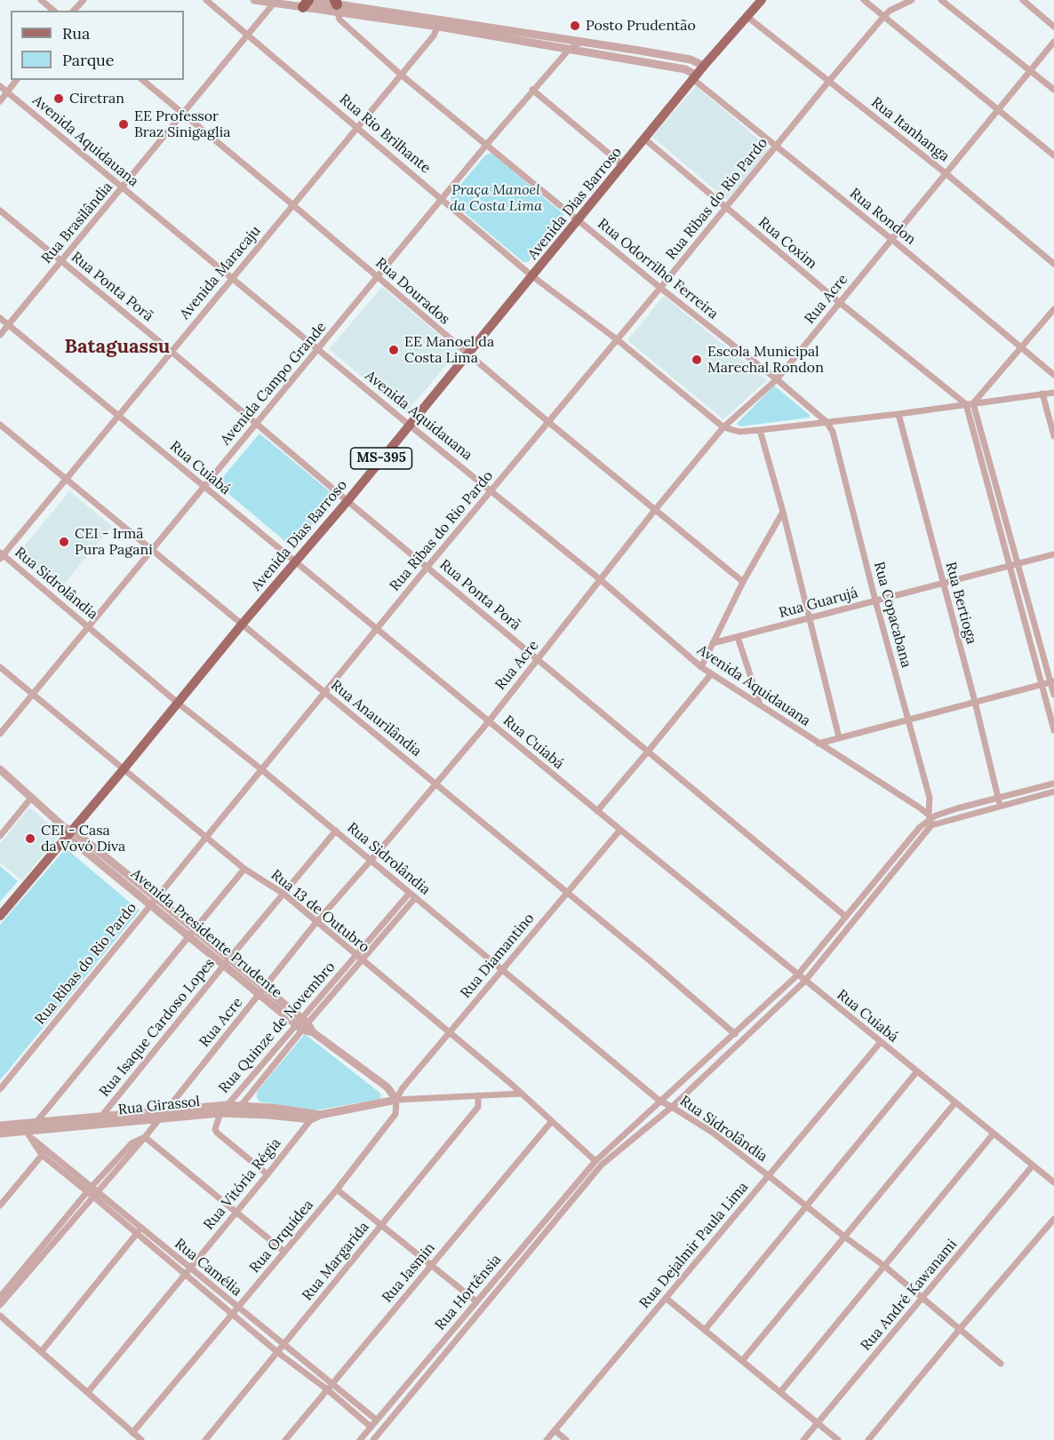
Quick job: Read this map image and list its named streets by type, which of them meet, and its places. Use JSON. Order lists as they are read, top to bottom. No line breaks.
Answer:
{"streets":{"main road":["Avenida Dias Barroso","MS-395"],"street":["Rua Itanhanga","Rua Rio Brilhante","Avenida Aquidauana","Rua Ribas do Rio Pardo","Rua Rondon","Rua Brasilândia","Rua Coxim","Rua Odorrilho Ferreira","Avenida Maracaju","Rua Ponta Porã","Rua Dourados","Rua Acre","Avenida Campo Grande","Rua Cuiabá","Rua Sidrolândia","Rua Guarujá","Rua Bertioga","Rua Copacabana","Rua Anaurilândia","Rua 13 de Outubro","Avenida Presidente Prudente","Rua Diamantino","Rua Isaque Cardoso Lopes","Rua Quinze de Novembro","Rua Girassol","Rua Vitória Régia","Rua Orquídea","Rua Dejalmir Paula Lima","Rua Margarida","Rua Camélia","Rua Jasmin","Rua Hortênsia","Rua André Kawanami"]},"crossings":[["Rua Itanhanga","Rua Ribas do Rio Pardo"],["Rua Itanhanga","Avenida Dias Barroso"],["Rua Itanhanga","Rua Acre"],["Rua Rio Brilhante","Rua Ribas do Rio Pardo"],["Rua Rio Brilhante","Avenida Dias Barroso"],["Rua Rio Brilhante","Rua Brasilândia"],["Rua Rio Brilhante","Avenida Maracaju"],["Rua Rio Brilhante","Rua Acre"],["Rua Rio Brilhante","Avenida Campo Grande"],["Avenida Aquidauana","Rua Ribas do Rio Pardo"],["Avenida Aquidauana","Avenida Dias Barroso"],["Avenida Aquidauana","Rua Brasilândia"],["Avenida Aquidauana","Avenida Maracaju"],["Avenida Aquidauana","Rua Acre"],["Avenida Aquidauana","Avenida Campo Grande"],["Avenida Aquidauana","Rua Copacabana"],["Avenida Aquidauana","Rua Hortênsia"],["Rua Ribas do Rio Pardo","Rua Rondon"],["Rua Ribas do Rio Pardo","Rua Coxim"],["Rua Ribas do Rio Pardo","Rua Odorrilho Ferreira"],["Rua Ribas do Rio Pardo","Rua Ponta Porã"],["Rua Ribas do Rio Pardo","Rua Dourados"],["Rua Ribas do Rio Pardo","Rua Cuiabá"],["Rua Ribas do Rio Pardo","Rua Sidrolândia"],["Rua Ribas do Rio Pardo","Rua Anaurilândia"],["Rua Ribas do Rio Pardo","Rua 13 de Outubro"],["Rua Ribas do Rio Pardo","Avenida Presidente Prudente"],["Avenida Dias Barroso","Rua Rondon"],["Avenida Dias Barroso","Rua Coxim"],["Avenida Dias Barroso","Rua Odorrilho Ferreira"],["Avenida Dias Barroso","Rua Ponta Porã"],["Avenida Dias Barroso","Rua Dourados"],["Avenida Dias Barroso","Rua Cuiabá"],["Avenida Dias Barroso","Rua Sidrolândia"],["Avenida Dias Barroso","Rua Anaurilândia"],["Avenida Dias Barroso","Rua 13 de Outubro"],["Avenida Dias Barroso","Avenida Presidente Prudente"],["Rua Rondon","Rua Acre"],["Rua Brasilândia","Rua Ponta Porã"],["Rua Brasilândia","Rua Dourados"],["Rua Brasilândia","Rua Cuiabá"],["Rua Coxim","Rua Acre"],["Rua Odorrilho Ferreira","Avenida Maracaju"],["Rua Odorrilho Ferreira","Rua Acre"],["Rua Odorrilho Ferreira","Avenida Campo Grande"],["Rua Odorrilho Ferreira","Rua Copacabana"],["Avenida Maracaju","Rua Ponta Porã"],["Avenida Maracaju","Rua Dourados"],["Avenida Maracaju","Rua Cuiabá"],["Avenida Maracaju","Rua Sidrolândia"],["Avenida Maracaju","Rua Anaurilândia"],["Rua Ponta Porã","Rua Acre"],["Rua Ponta Porã","Avenida Campo Grande"],["Rua Ponta Porã","Rua Hortênsia"],["Rua Dourados","Rua Acre"],["Rua Dourados","Avenida Campo Grande"],["Rua Acre","Rua Cuiabá"],["Rua Acre","Rua Sidrolândia"],["Rua Acre","Rua Anaurilândia"],["Rua Acre","Rua 13 de Outubro"],["Rua Acre","Avenida Presidente Prudente"],["Rua Acre","Rua Girassol"],["Avenida Campo Grande","Rua Cuiabá"],["Avenida Campo Grande","Rua Sidrolândia"],["Avenida Campo Grande","Rua Anaurilândia"],["Avenida Campo Grande","Rua 13 de Outubro"],["Rua Cuiabá","Rua Diamantino"],["Rua Cuiabá","Rua Dejalmir Paula Lima"],["Rua Cuiabá","Rua Hortênsia"],["Rua Cuiabá","Rua André Kawanami"],["Rua Sidrolândia","Rua Diamantino"],["Rua Sidrolândia","Rua Isaque Cardoso Lopes"],["Rua Sidrolândia","Rua Quinze de Novembro"],["Rua Sidrolândia","Rua Dejalmir Paula Lima"],["Rua Sidrolândia","Rua Hortênsia"],["Rua Sidrolândia","Rua André Kawanami"],["Rua Guarujá","Rua Bertioga"],["Rua Guarujá","Rua Copacabana"],["Rua Copacabana","Rua Hortênsia"],["Rua Anaurilândia","Rua Diamantino"],["Rua Anaurilândia","Rua Hortênsia"],["Rua 13 de Outubro","Rua Diamantino"],["Rua 13 de Outubro","Rua Isaque Cardoso Lopes"],["Rua 13 de Outubro","Rua Quinze de Novembro"],["Rua 13 de Outubro","Rua Girassol"],["Rua 13 de Outubro","Rua Jasmin"],["Rua 13 de Outubro","Rua Hortênsia"],["Avenida Presidente Prudente","Rua Diamantino"],["Avenida Presidente Prudente","Rua Isaque Cardoso Lopes"],["Avenida Presidente Prudente","Rua Quinze de Novembro"],["Avenida Presidente Prudente","Rua Girassol"],["Avenida Presidente Prudente","Rua Orquídea"],["Rua Diamantino","Rua Girassol"],["Rua Diamantino","Rua Orquídea"],["Rua Isaque Cardoso Lopes","Rua Girassol"],["Rua Quinze de Novembro","Rua Girassol"],["Rua Quinze de Novembro","Rua Vitória Régia"],["Rua Girassol","Rua Vitória Régia"],["Rua Girassol","Rua Orquídea"],["Rua Girassol","Rua Margarida"],["Rua Vitória Régia","Rua Camélia"],["Rua Orquídea","Rua Camélia"],["Rua Margarida","Rua Camélia"],["Rua Camélia","Rua Jasmin"],["Rua Camélia","Rua Hortênsia"]],"districts":["Bataguassu"],"parks":["Praça Manoel da Costa Lima"],"places":["Posto Prudentão","Ciretran","EE Professor Braz Sinigaglia","EE Manoel da Costa Lima","Escola Municipal Marechal Rondon","CEI - Irmã Pura Pagani","CEI - Casa da Vovó Diva"],"legend":["Rua","Parque"]}
